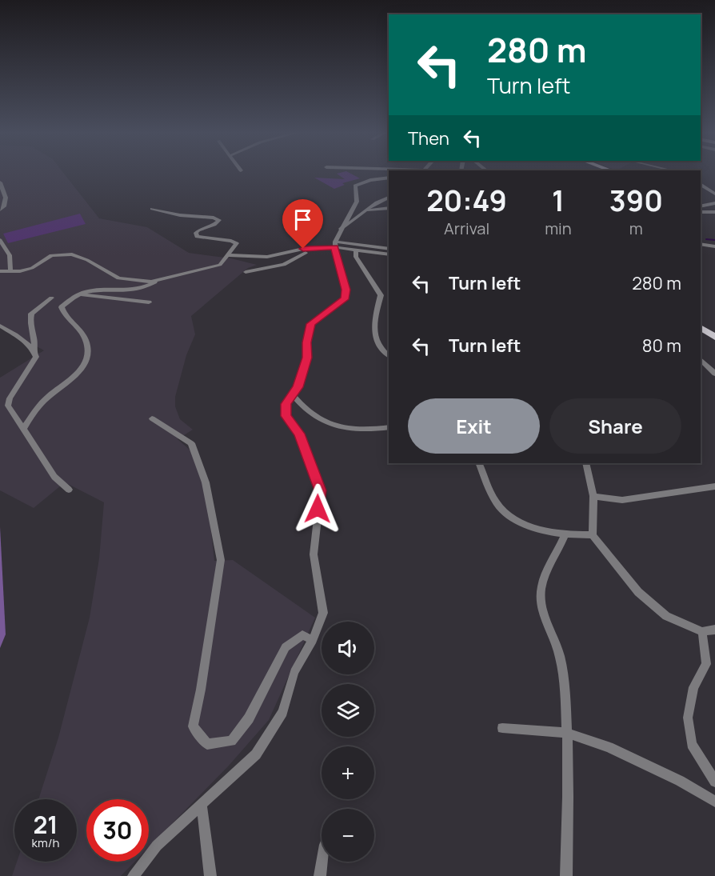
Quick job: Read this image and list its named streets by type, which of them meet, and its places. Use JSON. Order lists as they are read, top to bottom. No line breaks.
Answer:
{"page":{"turn":["280 m","Turn left"],"then":"Then","eta":["20:49","Arrival","1","min","390","m"],"list":[{"name":"Turn left","value":"280 m"},{"name":"Turn left","value":"80 m"}],"buttons":["Exit","Share"],"map_buttons":["+","−"],"speed":"21 km/h","limit":"30"}}
